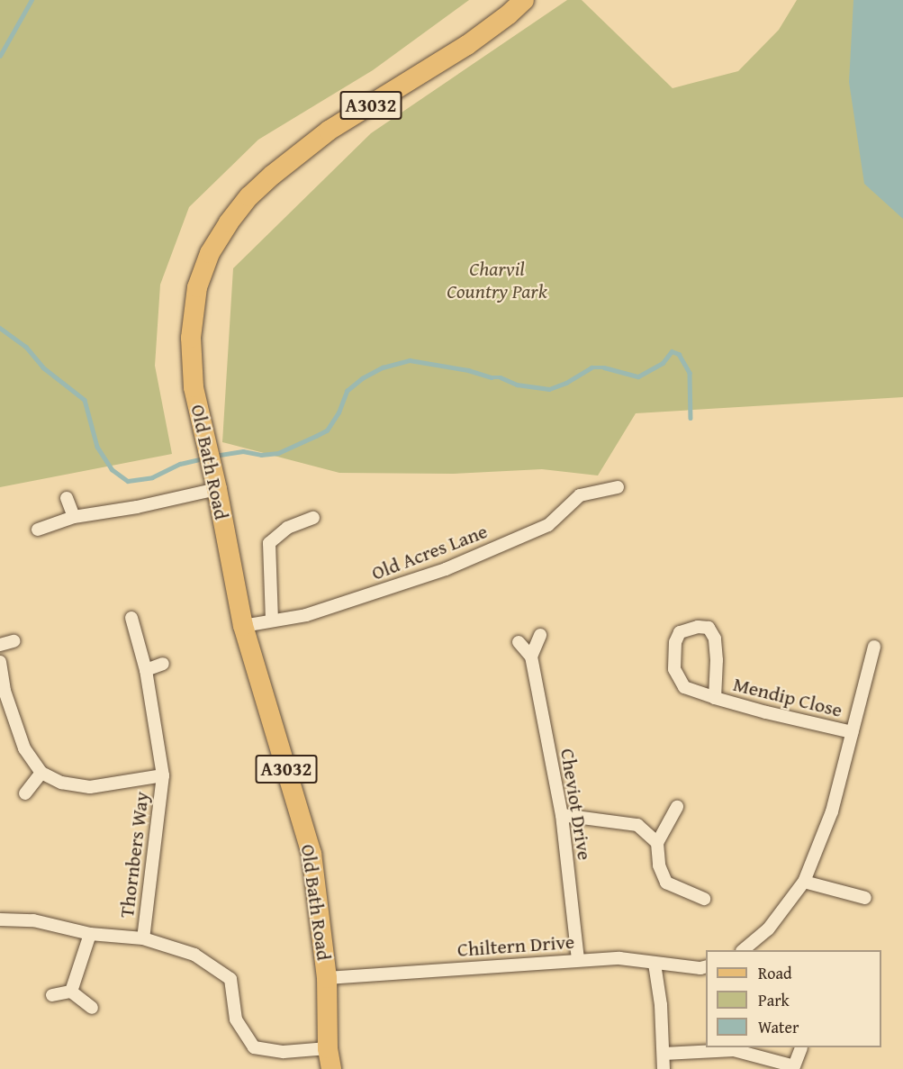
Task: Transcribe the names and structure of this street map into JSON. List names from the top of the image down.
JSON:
{
  "streets": {
    "main road": ["A3032", "Old Bath Road"],
    "street": [
      "Old Acres Lane",
      "Mendip Close",
      "Cheviot Drive",
      "Thornbers Way",
      "Chiltern Drive"
    ]
  },
  "crossings": [
    ["Old Bath Road", "Old Acres Lane"],
    ["Old Bath Road", "Chiltern Drive"],
    ["Cheviot Drive", "Chiltern Drive"]
  ],
  "parks": ["Charvil Country Park"],
  "legend": ["Road", "Park", "Water"]
}
